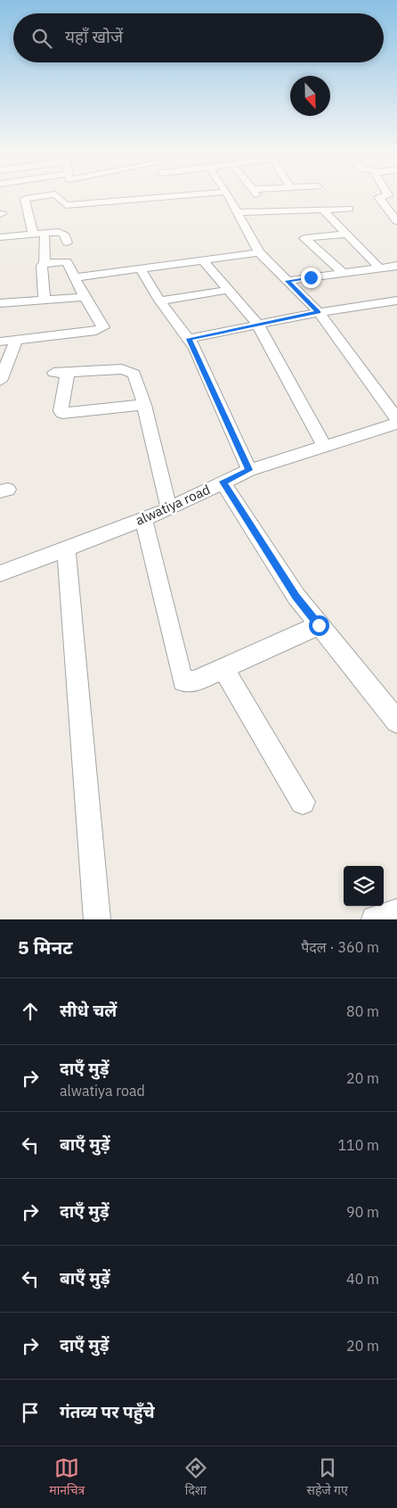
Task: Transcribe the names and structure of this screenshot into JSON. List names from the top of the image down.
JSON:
{
  "streets": {
    "street": ["alwatiya road"]
  },
  "north": "bottom",
  "page": {
    "search": "यहाँ खोजें",
    "heading": ["5 मिनट", "पैदल · 360 m"],
    "list": [
      ["सीधे चलें", "80 m"],
      ["दाएँ मुड़ें", "alwatiya road", "20 m"],
      ["बाएँ मुड़ें", "110 m"],
      ["दाएँ मुड़ें", "90 m"],
      ["बाएँ मुड़ें", "40 m"],
      ["दाएँ मुड़ें", "20 m"],
      "गंतव्य पर पहुँचे"
    ],
    "nav": ["मानचित्र", "दिशा", "सहेजे गए"]
  }
}
